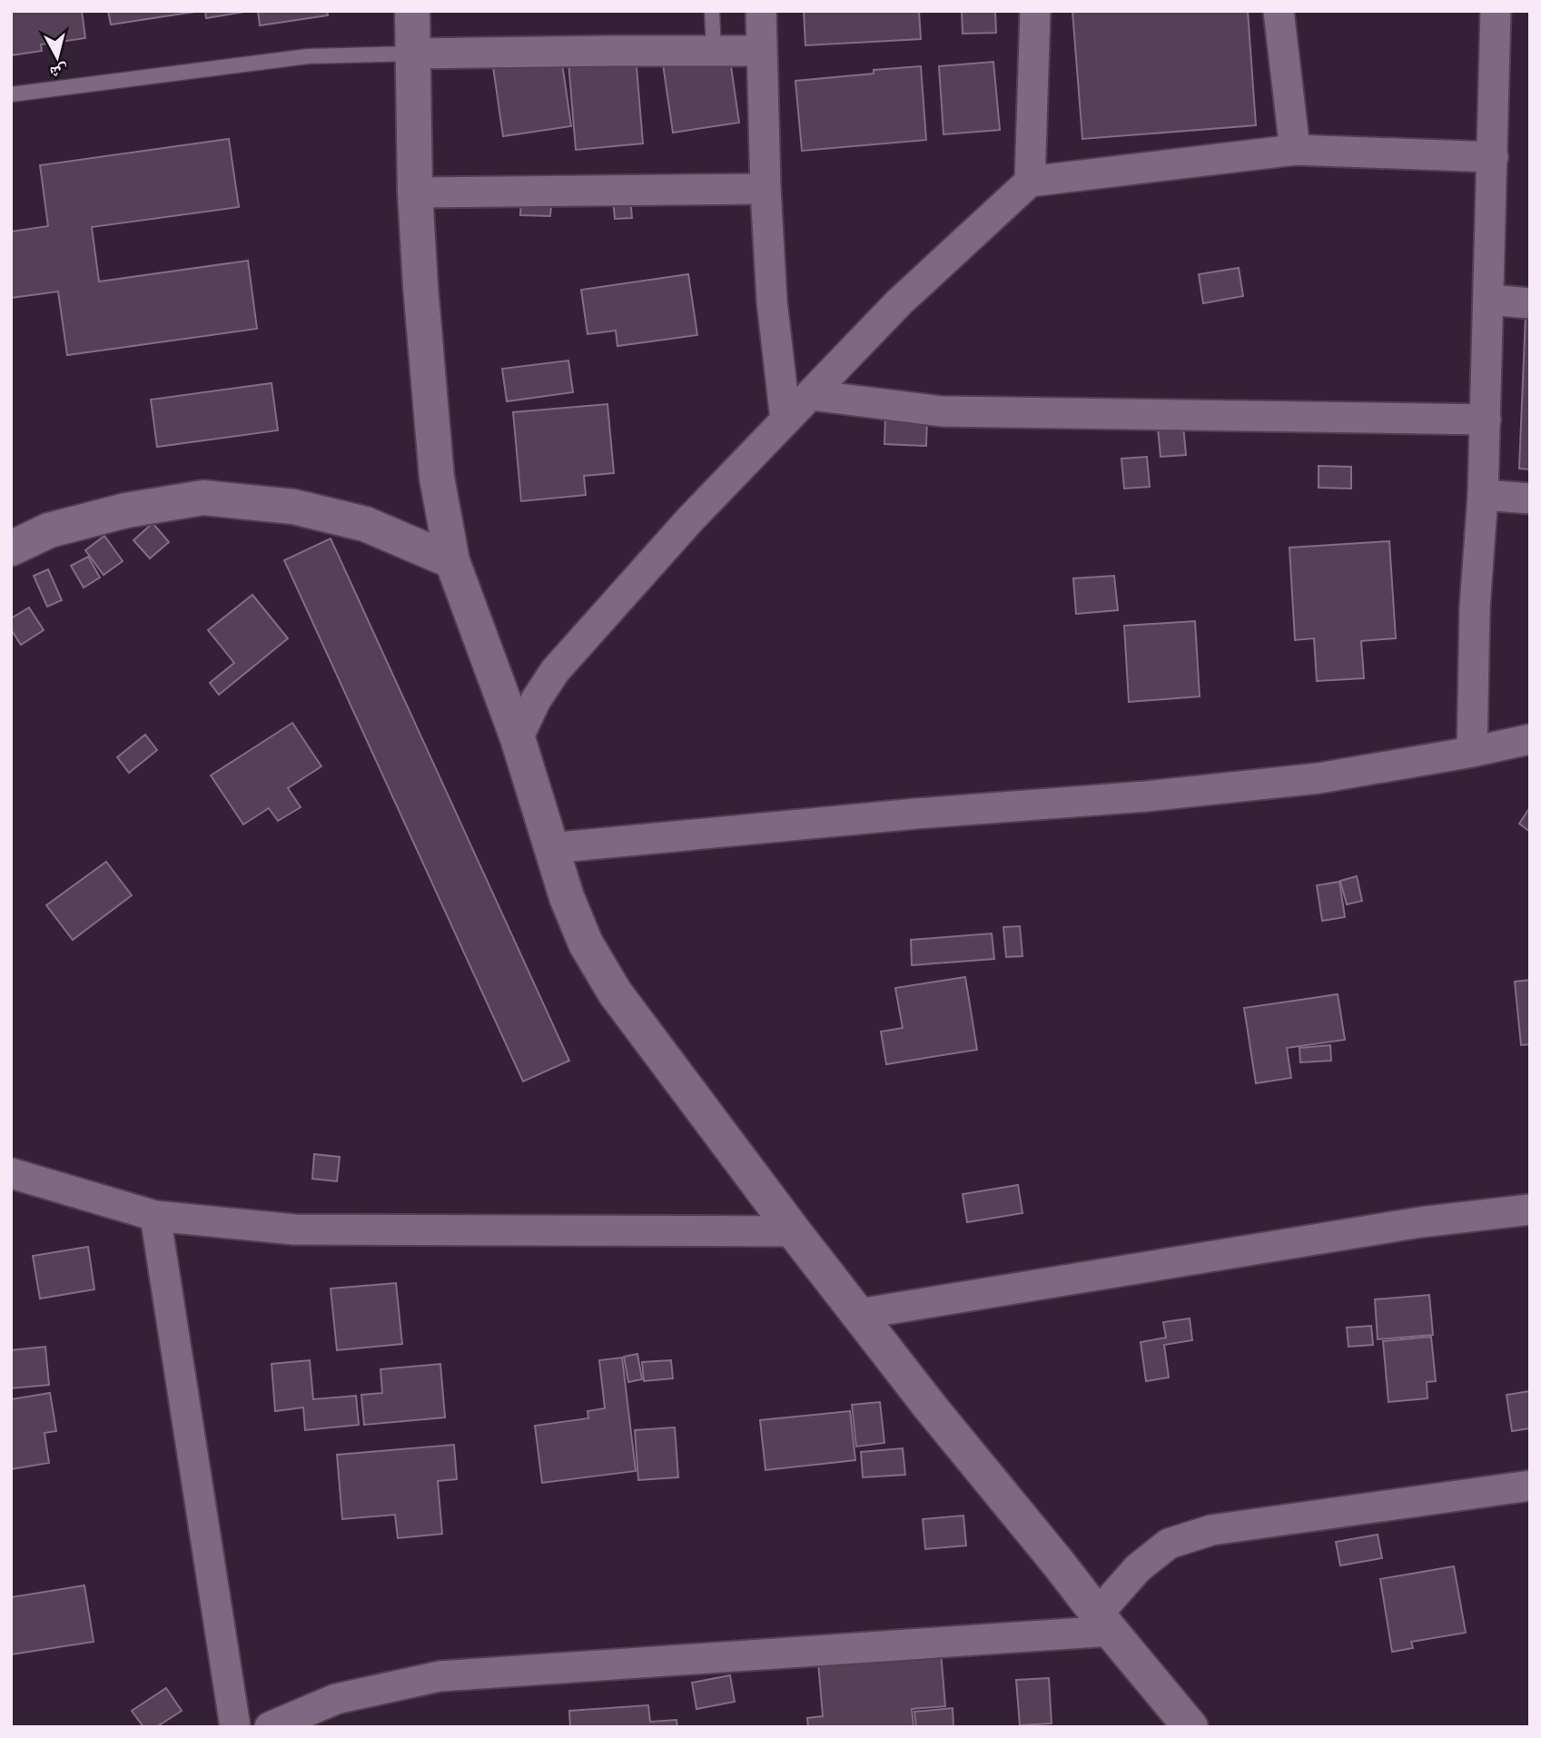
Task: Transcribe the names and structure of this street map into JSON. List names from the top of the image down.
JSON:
{
  "north": "bottom"
}
